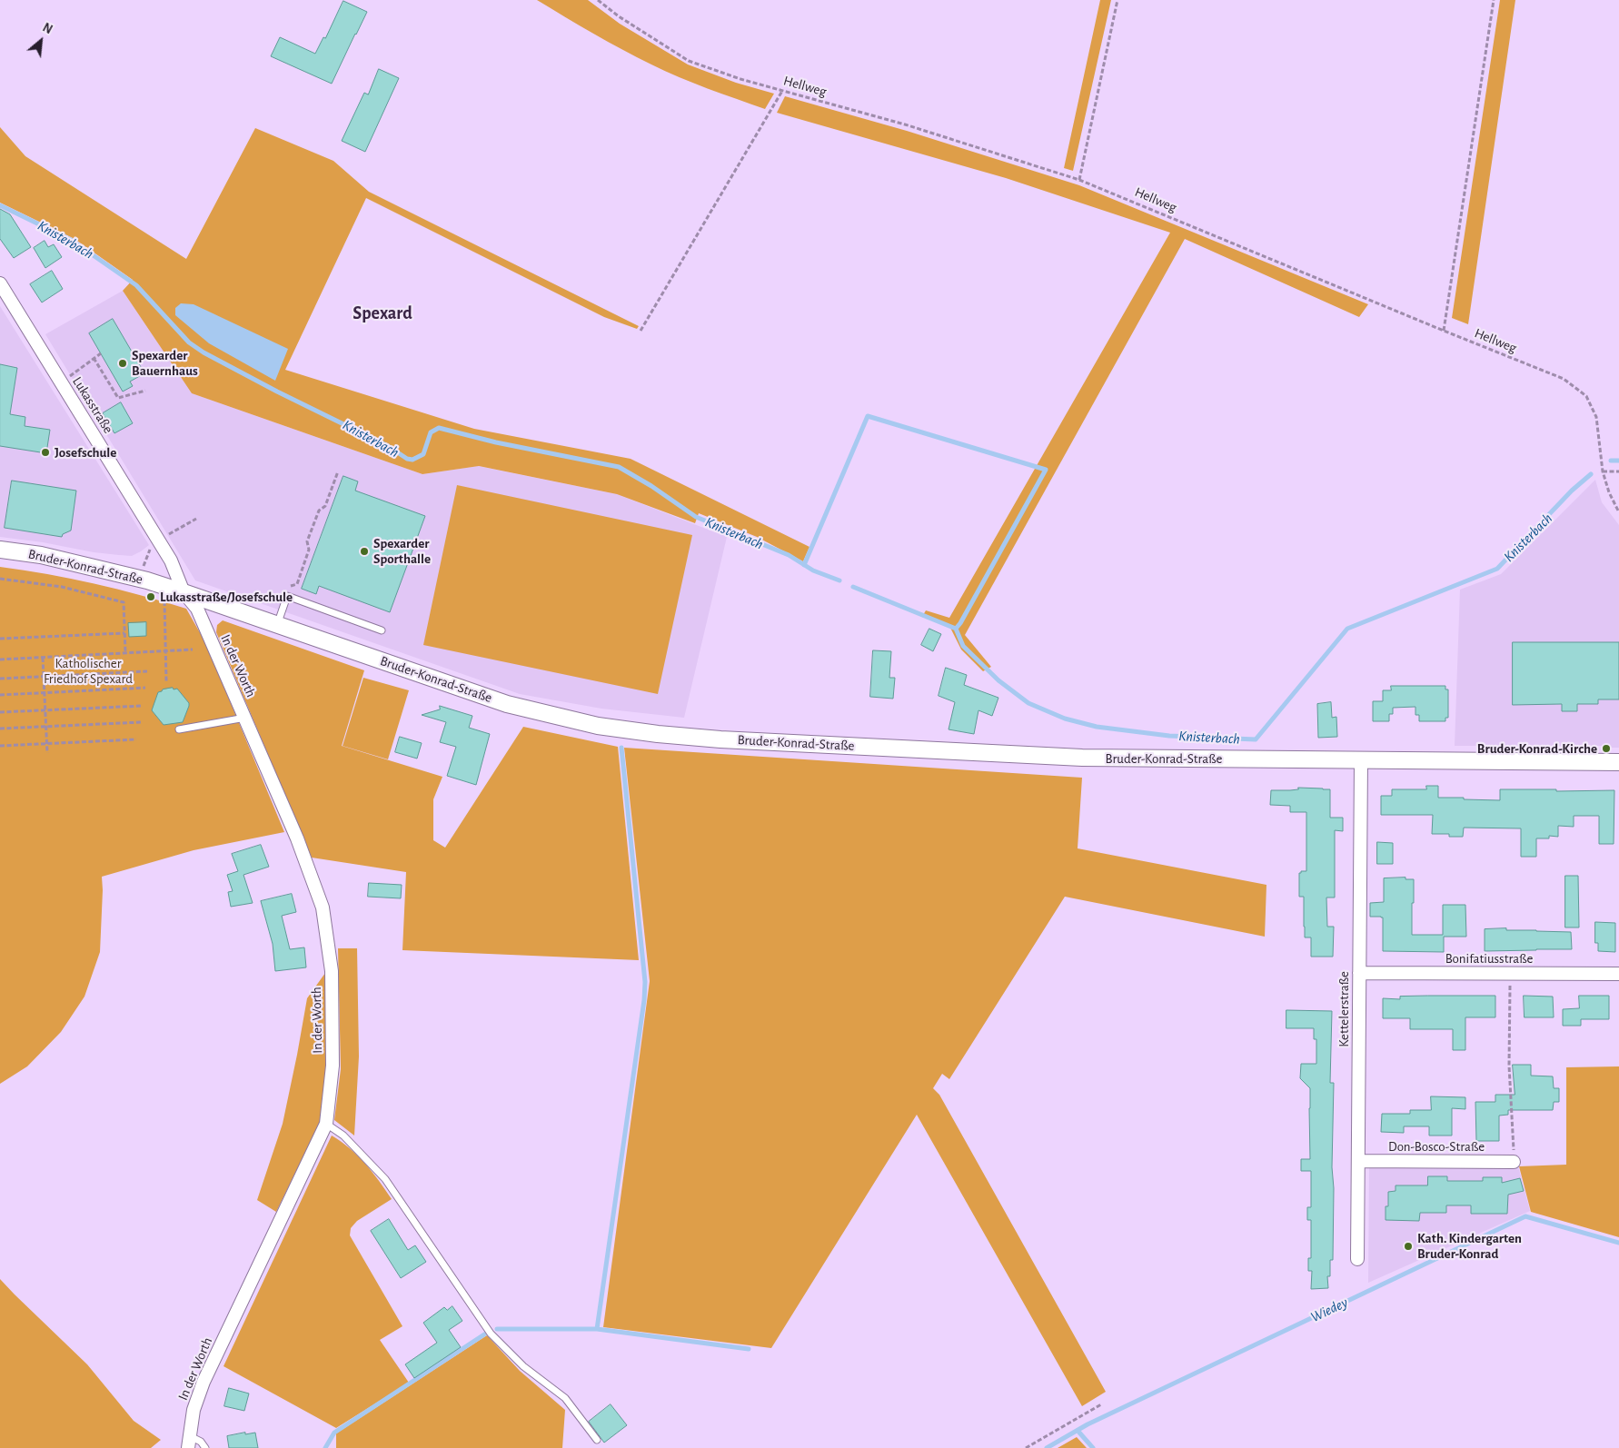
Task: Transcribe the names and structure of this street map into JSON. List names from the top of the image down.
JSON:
{
  "streets": {
    "street": [
      "Lukasstraße",
      "Bruder-Konrad-Straße",
      "In der Worth",
      "Bonifatiusstraße",
      "Kettelerstraße",
      "Don-Bosco-Straße"
    ],
    "path": ["Hellweg"]
  },
  "crossings": [
    ["Lukasstraße", "Bruder-Konrad-Straße"],
    ["Lukasstraße", "In der Worth"],
    ["Bruder-Konrad-Straße", "In der Worth"],
    ["Bruder-Konrad-Straße", "Kettelerstraße"],
    ["Bonifatiusstraße", "Kettelerstraße"],
    ["Kettelerstraße", "Don-Bosco-Straße"]
  ],
  "districts": ["Spexard"],
  "water": ["Knisterbach", "Wiedey"],
  "parks": ["Katholischer Friedhof Spexard"],
  "places": [
    "Spexarder Bauernhaus",
    "Josefschule",
    "Spexarder Sporthalle",
    "Lukasstraße/Josefschule",
    "Bruder-Konrad-Kirche",
    "Kath. Kindergarten Bruder-Konrad"
  ],
  "north": "top right"
}
